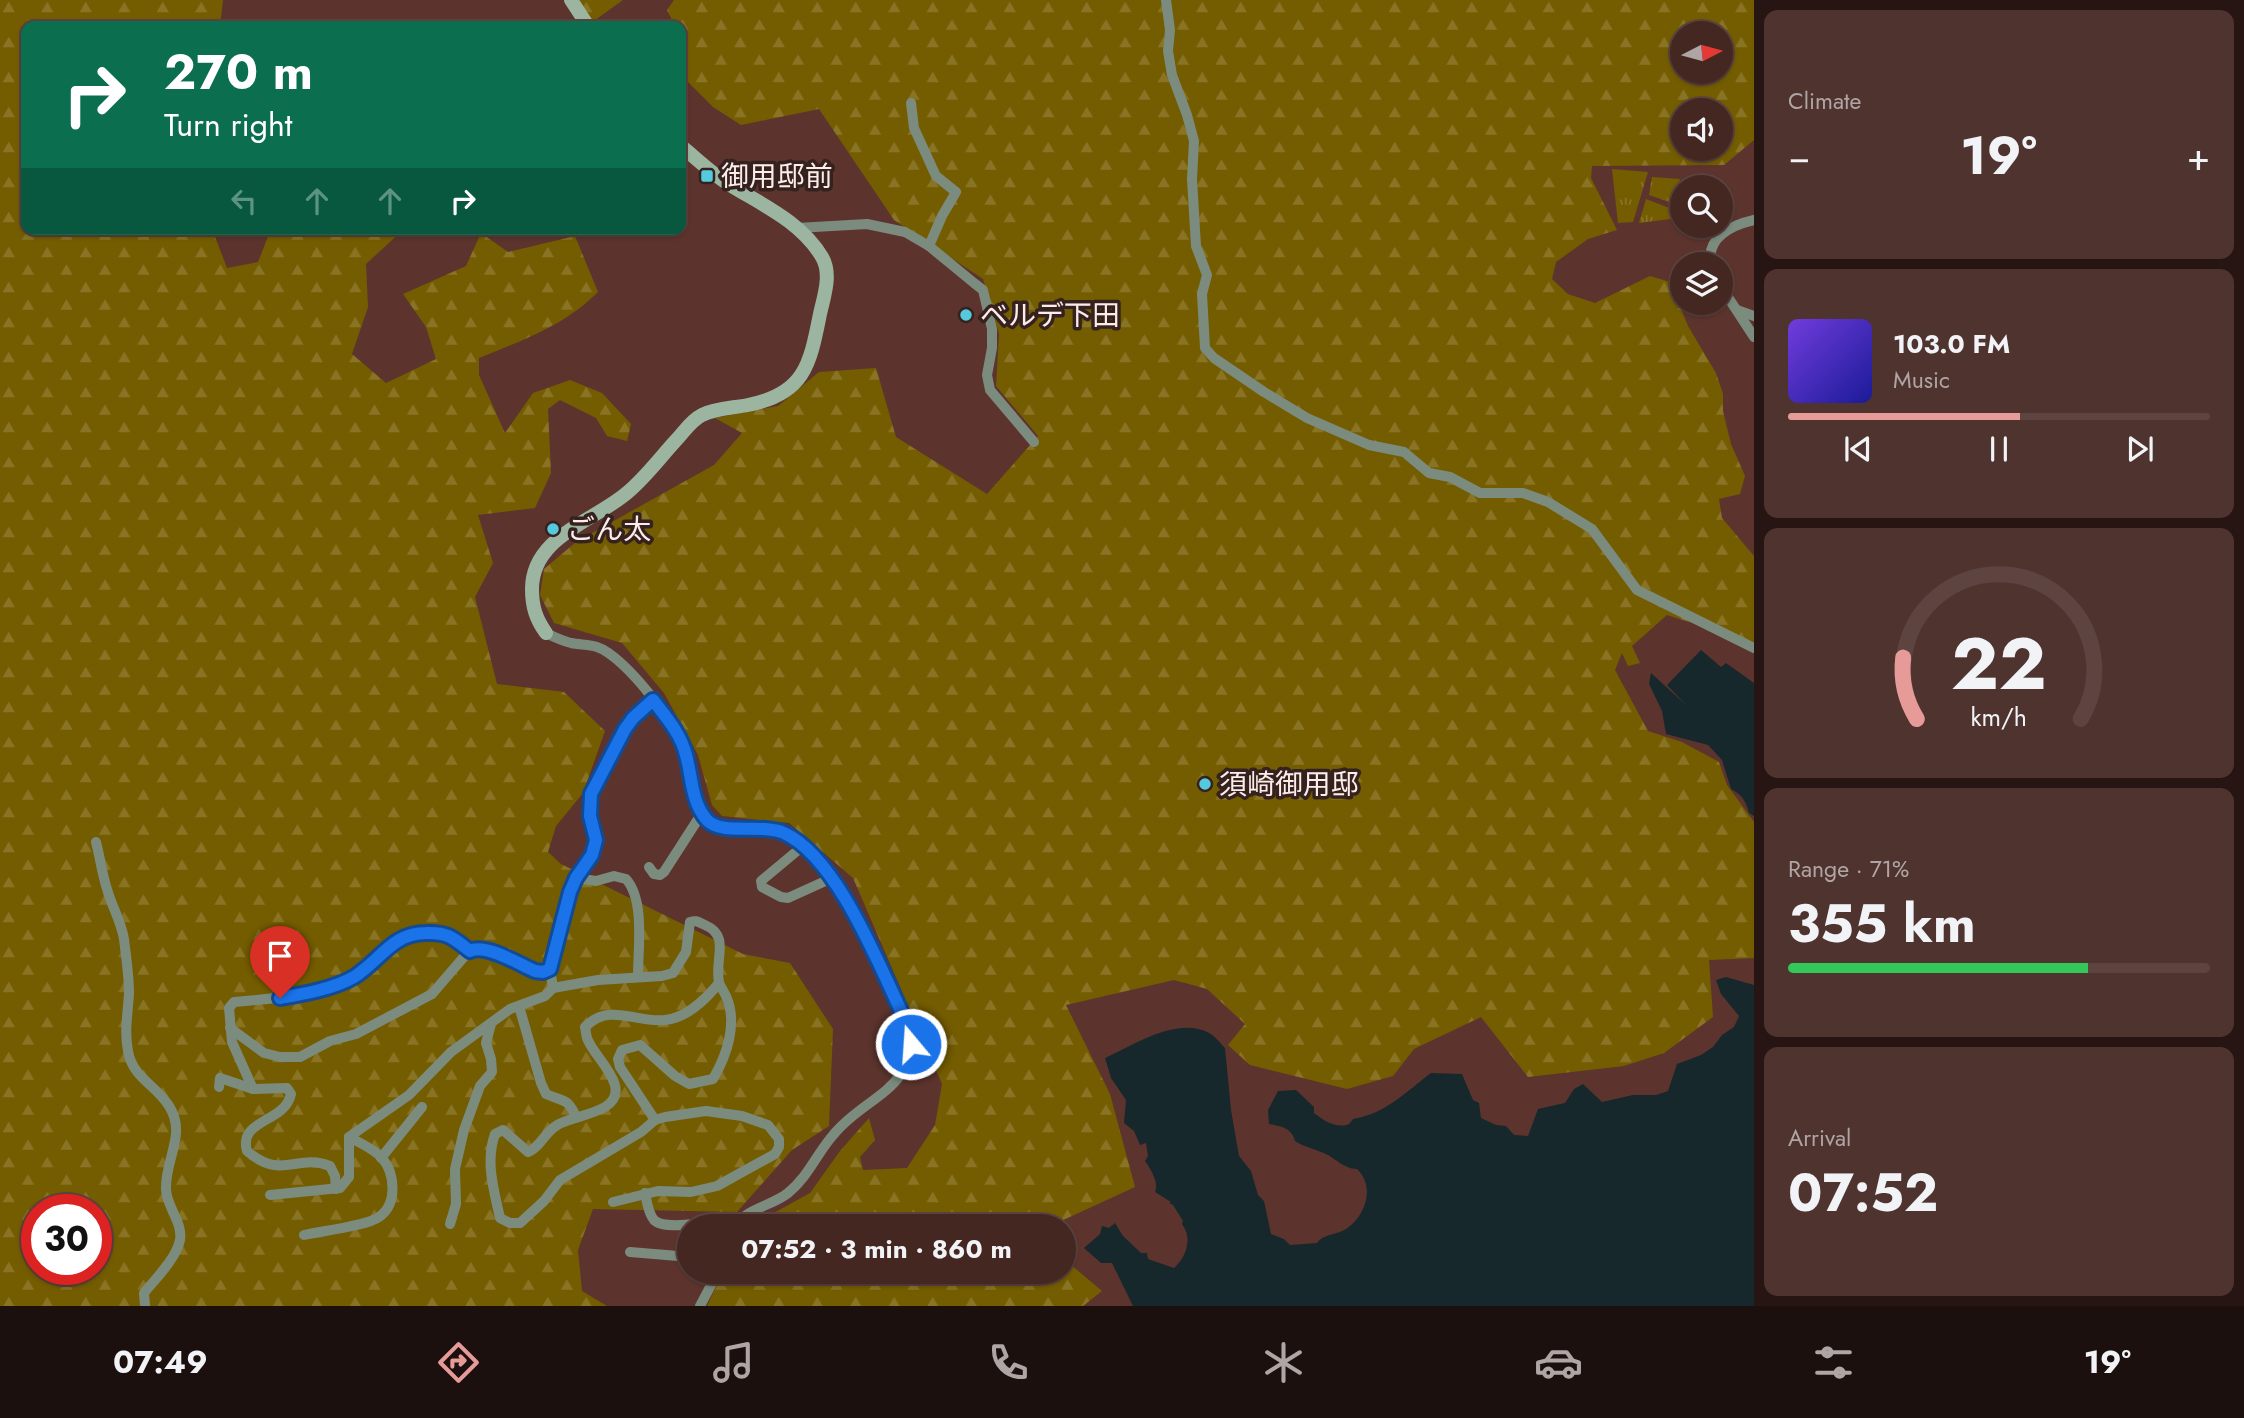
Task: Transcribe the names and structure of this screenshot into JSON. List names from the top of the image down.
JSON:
{
  "places": {
    "transit": ["御用邸前"],
    "other": ["ベルデ下田", "ごん太", "須崎御用邸"]
  },
  "north": "right",
  "page": {
    "tile": [
      "Climate",
      ["Range · 71%", "355 km"],
      ["Arrival", "07:52"]
    ],
    "turn": ["270 m", "Turn right"],
    "heat": ["−", "19°", "+"],
    "song": ["103.0 FM", "Music"],
    "limit": "30",
    "trip": "07:52 · 3 min · 860 m",
    "tabs": ["07:49", "19°"],
    "gauge": ["22", "km/h"]
  }
}
